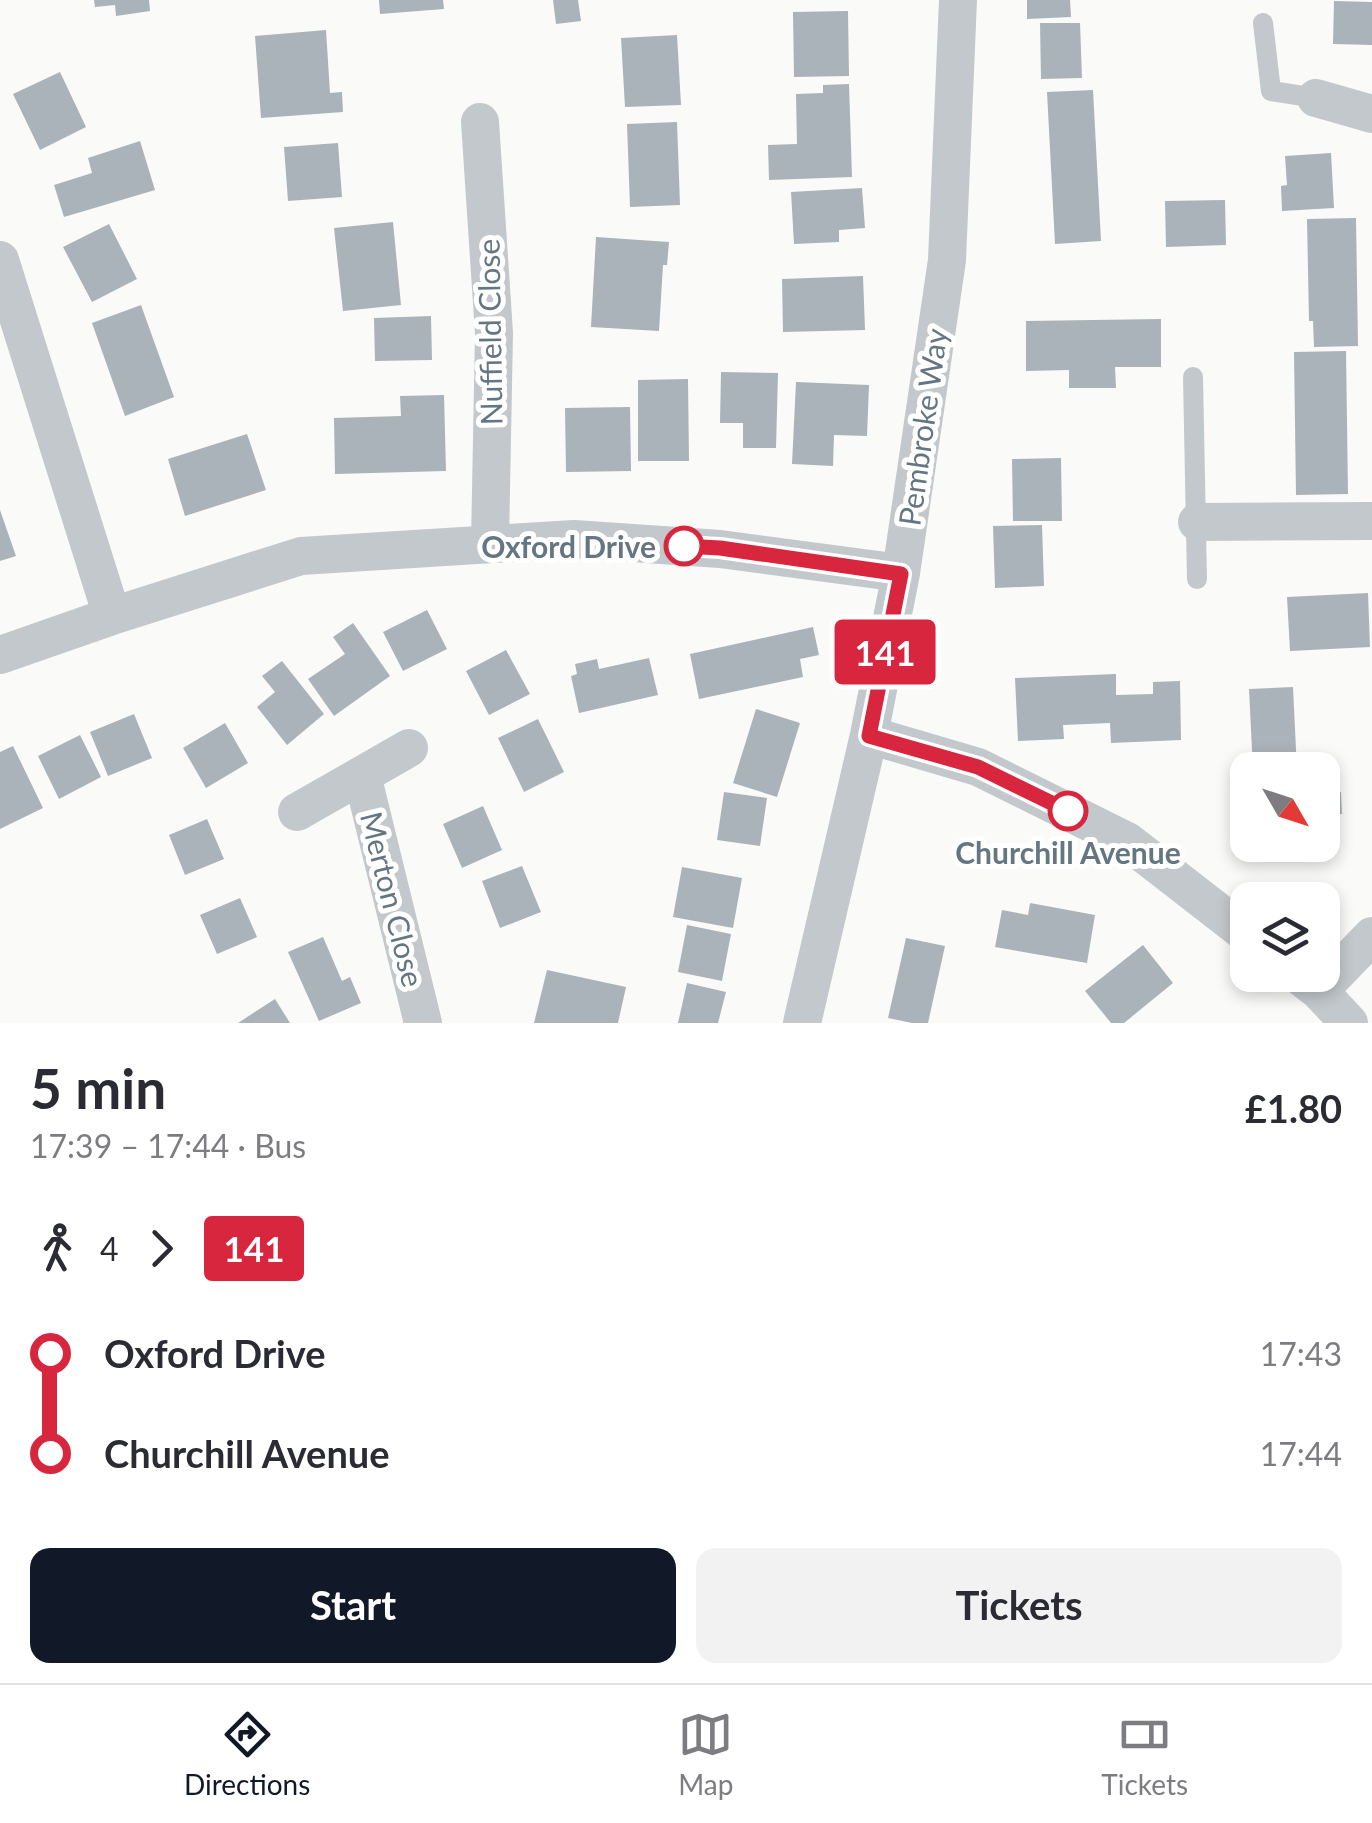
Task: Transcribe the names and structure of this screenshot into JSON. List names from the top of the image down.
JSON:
{
  "streets": {
    "street": ["Nuffield Close", "Pembroke Way", "Merton Close"]
  },
  "places": ["Oxford Drive", "Churchill Avenue"],
  "lines": ["bus line 141"],
  "north": "bottom right",
  "page": {
    "on_map": "141",
    "heading": ["5 min", "17:39 – 17:44 · Bus", "£1.80"],
    "legs": ["4", "141"],
    "list": [
      {
        "name": "Oxford Drive",
        "value": "17:43"
      },
      {
        "name": "Churchill Avenue",
        "value": "17:44"
      }
    ],
    "buttons": ["Start", "Tickets"],
    "tabs": ["Directions", "Map", "Tickets"]
  }
}
